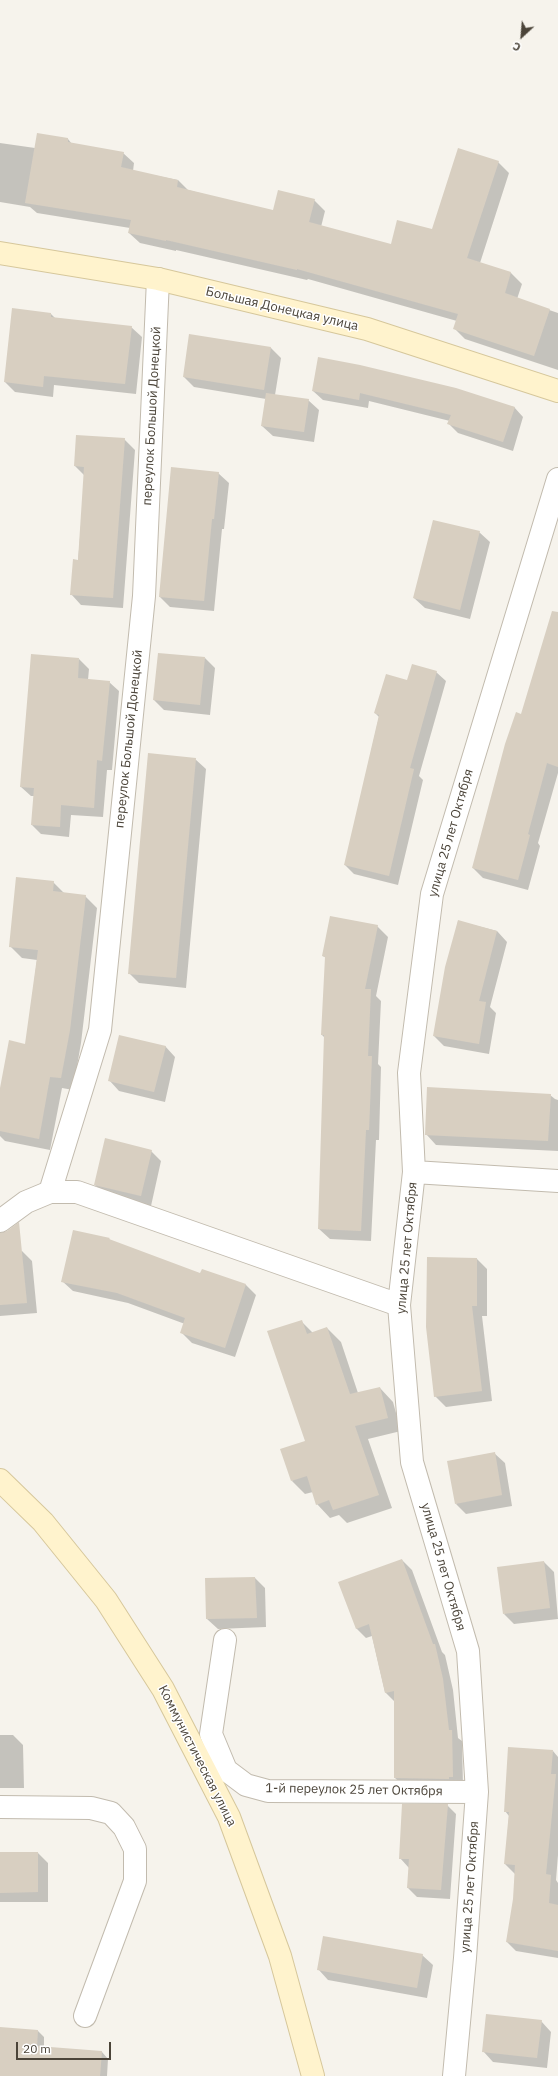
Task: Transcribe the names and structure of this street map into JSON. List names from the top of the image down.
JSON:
{
  "streets": {
    "main road": ["Большая Донецкая улица", "Коммунистическая улица"],
    "street": ["переулок Большой Донецкой", "улица 25 лет Октября", "1-й переулок 25 лет Октября"]
  },
  "crossings": [
    ["Большая Донецкая улица", "переулок Большой Донецкой"],
    ["улица 25 лет Октября", "1-й переулок 25 лет Октября"]
  ],
  "scale_bar": "20 m",
  "north": "bottom left"
}
